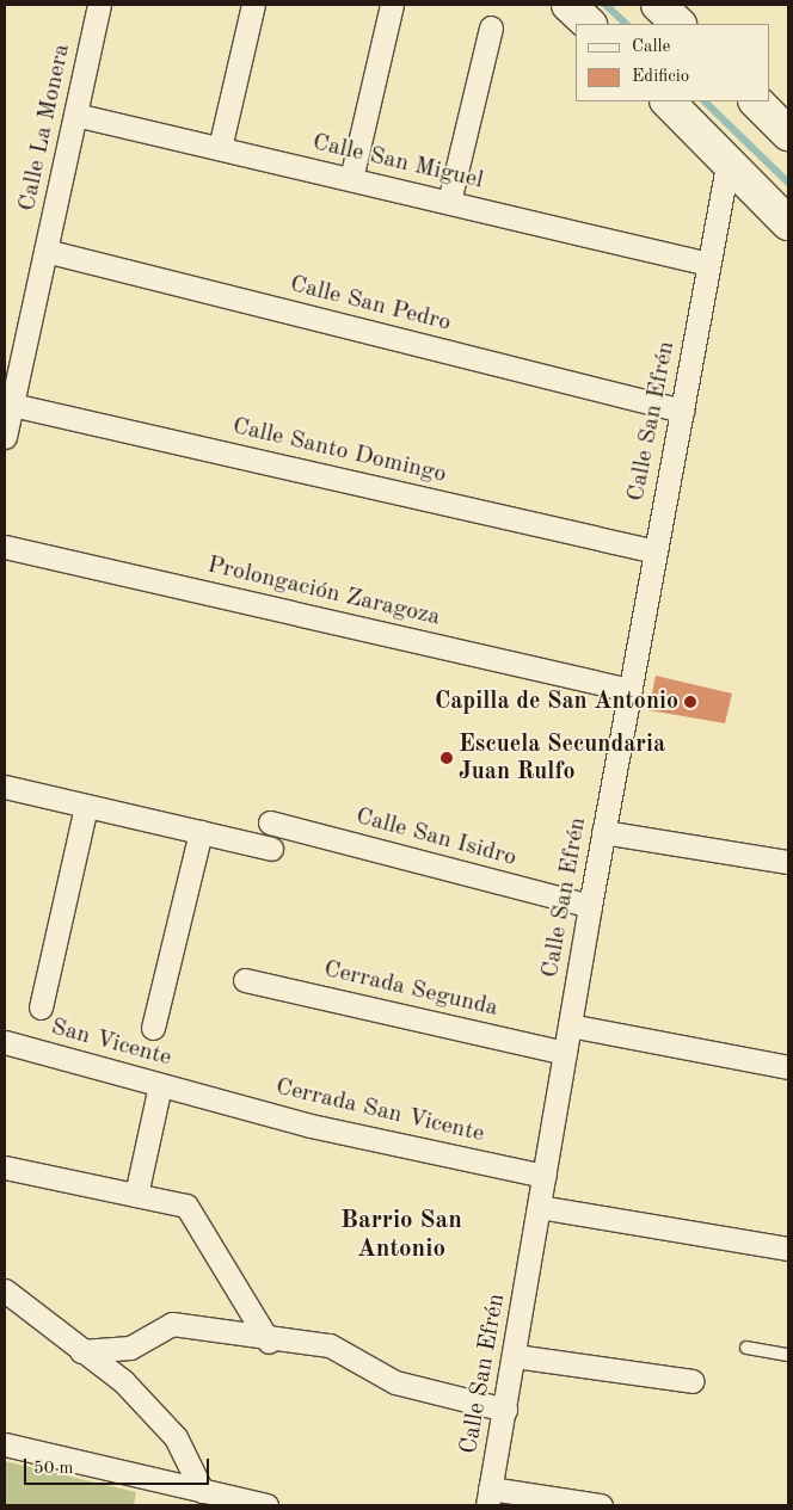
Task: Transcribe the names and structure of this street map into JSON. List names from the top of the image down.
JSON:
{
  "streets": {
    "street": [
      "Calle La Monera",
      "Calle San Miguel",
      "Calle San Pedro",
      "Calle San Efrén",
      "Calle Santo Domingo",
      "Prolongación Zaragoza",
      "Calle San Isidro",
      "Cerrada Segunda",
      "San Vicente",
      "Cerrada San Vicente"
    ]
  },
  "crossings": [
    ["Calle La Monera", "Calle San Miguel"],
    ["Calle La Monera", "Calle San Pedro"],
    ["Calle La Monera", "Calle Santo Domingo"],
    ["Calle San Miguel", "Calle San Efrén"],
    ["Calle San Pedro", "Calle San Efrén"],
    ["Calle San Efrén", "Calle Santo Domingo"],
    ["Calle San Efrén", "Prolongación Zaragoza"],
    ["Calle San Efrén", "Calle San Isidro"],
    ["Calle San Efrén", "Cerrada Segunda"],
    ["Calle San Efrén", "Cerrada San Vicente"],
    ["San Vicente", "Cerrada San Vicente"]
  ],
  "districts": ["Barrio San Antonio"],
  "places": ["Capilla de San Antonio", "Escuela Secundaria Juan Rulfo"],
  "legend": ["Calle", "Edificio"],
  "scale_bar": "50 m"
}
